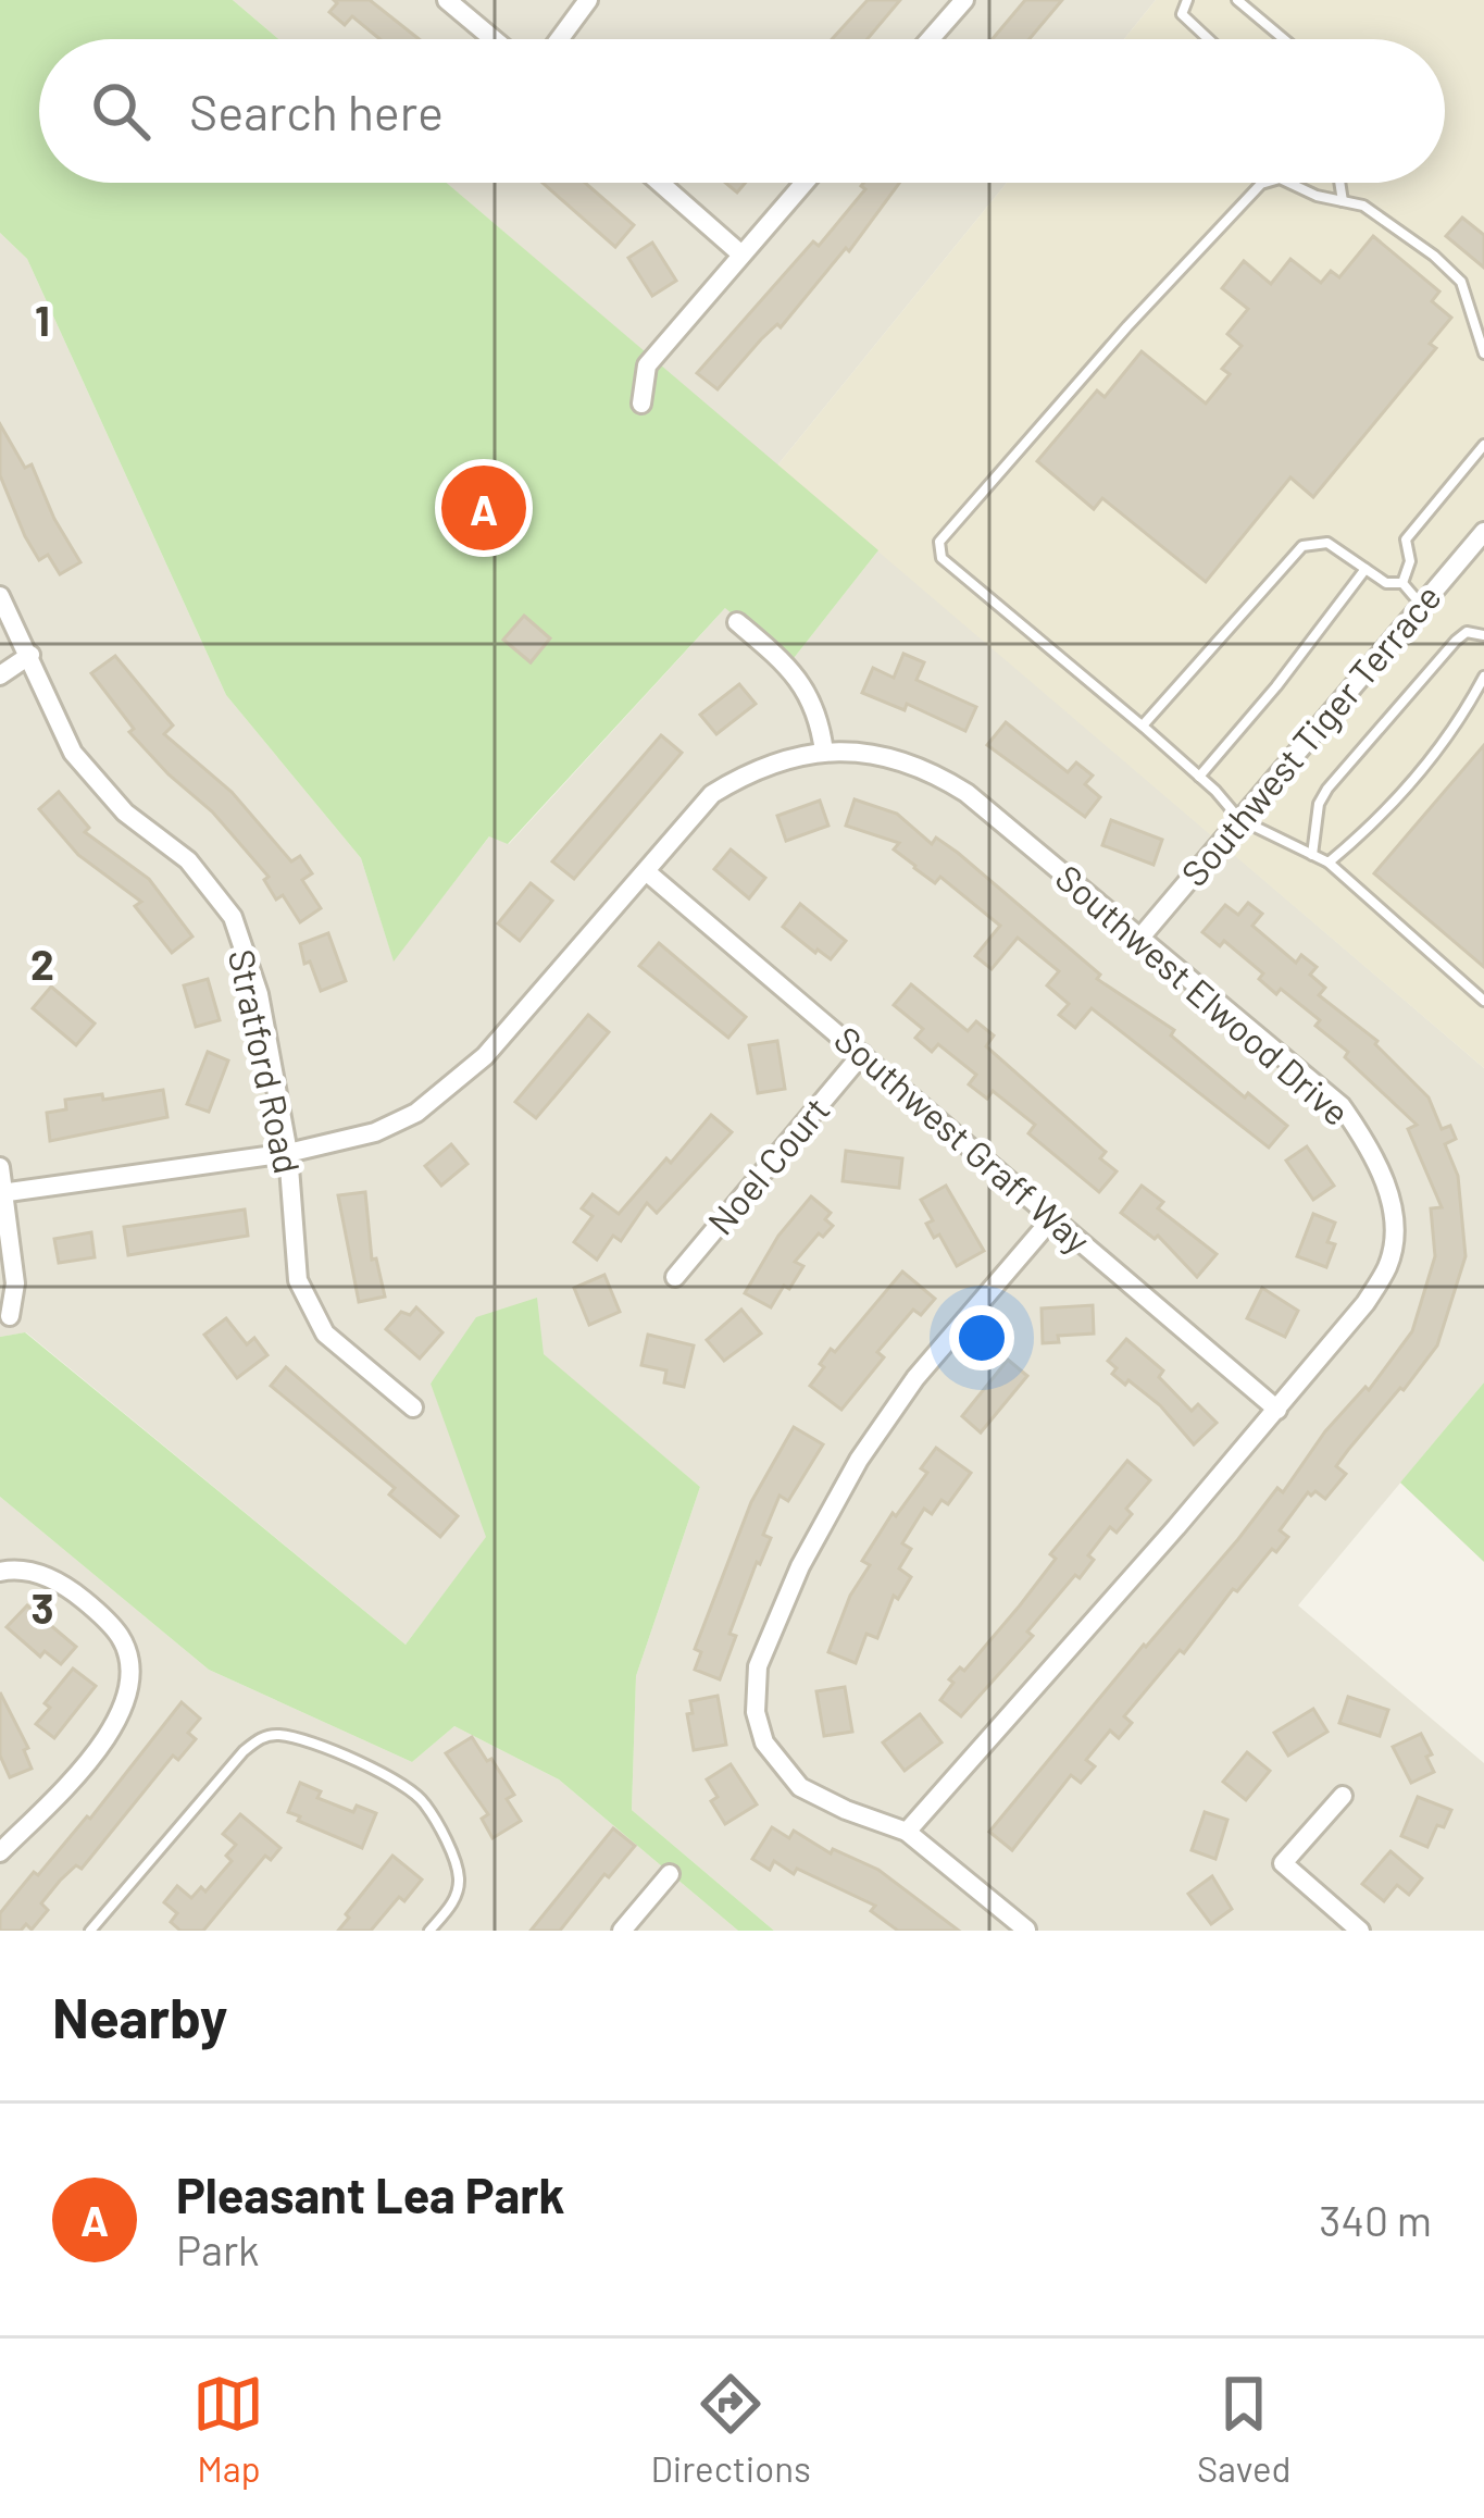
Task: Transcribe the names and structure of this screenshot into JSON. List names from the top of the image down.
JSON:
{
  "streets": {
    "street": [
      "Southwest Tiger Terrace",
      "Southwest Elwood Drive",
      "Stratford Road",
      "Southwest Graff Way",
      "Noel Court"
    ]
  },
  "crossings": [
    ["Southwest Tiger Terrace", "Southwest Elwood Drive"],
    ["Southwest Elwood Drive", "Stratford Road"],
    ["Southwest Elwood Drive", "Southwest Graff Way"],
    ["Southwest Graff Way", "Noel Court"]
  ],
  "page": {
    "search": "Search here",
    "pins": "A",
    "heading": "Nearby",
    "list": [
      {
        "mark": "A",
        "name": "Pleasant Lea Park",
        "note": "Park",
        "value": "340 m"
      }
    ],
    "nav": ["Map", "Directions", "Saved"]
  },
  "grid": {
    "rows": ["1", "2", "3"]
  }
}
